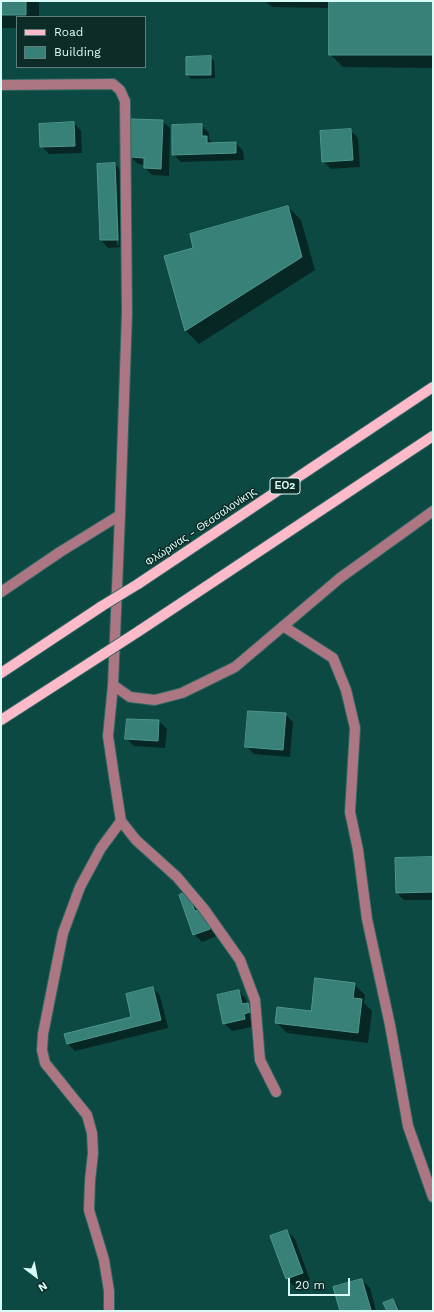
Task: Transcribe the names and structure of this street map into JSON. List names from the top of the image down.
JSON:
{
  "streets": {
    "main road": ["ΕΟ2", "Φλώρινας - Θεσσαλονίκης"]
  },
  "legend": ["Road", "Building"],
  "scale_bar": "20 m",
  "north": "bottom right"
}
